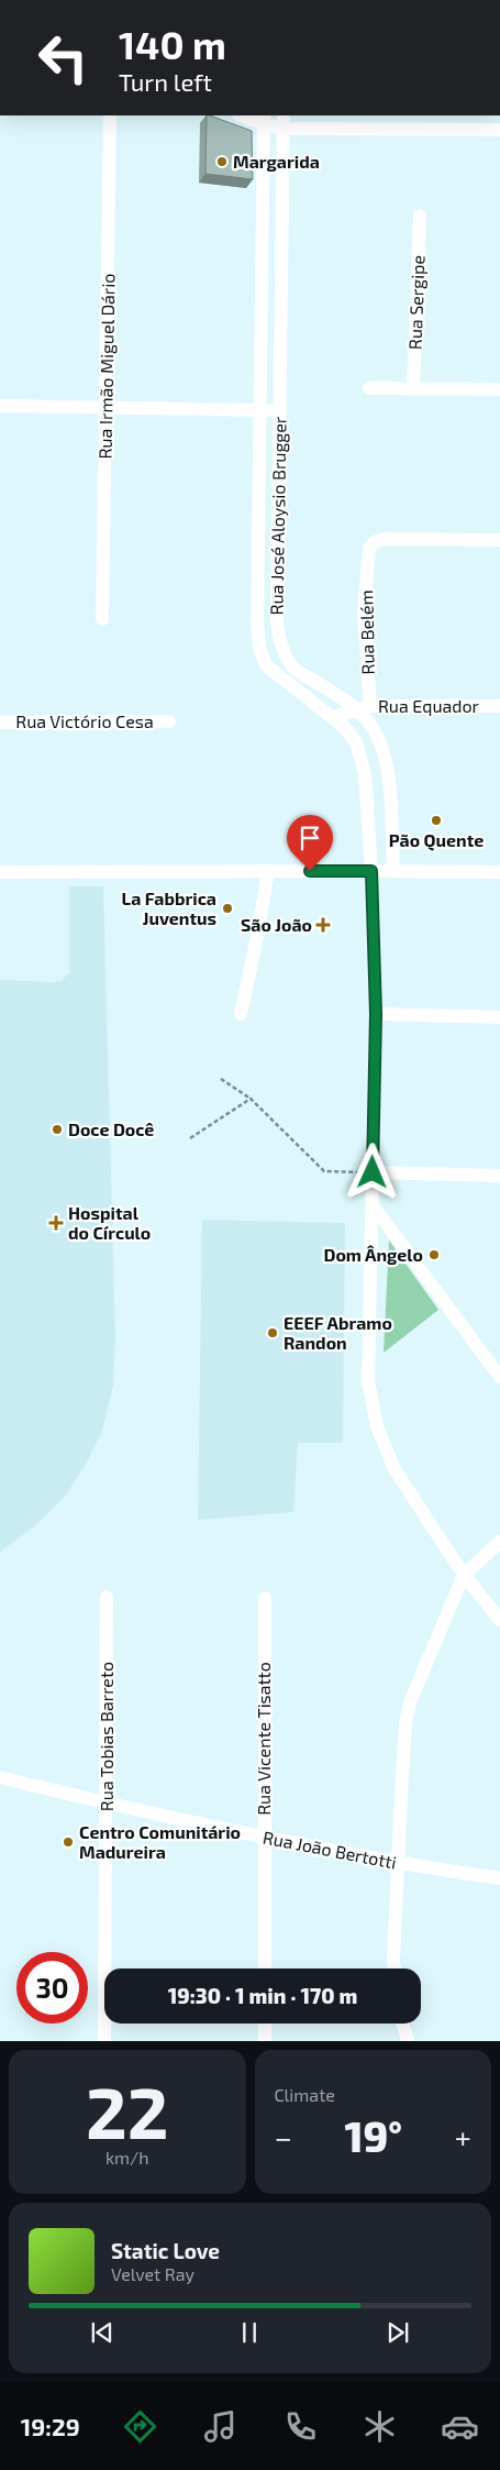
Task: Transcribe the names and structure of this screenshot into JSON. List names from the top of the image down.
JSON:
{
  "streets": {
    "street": [
      "Rua Sergipe",
      "Rua Irmão Miguel Dário",
      "Rua José Aloysio Brugger",
      "Rua Belém",
      "Rua Equador",
      "Rua Victório Cesa",
      "Rua Tobias Barreto",
      "Rua Vicente Tisatto",
      "Rua João Bertotti"
    ]
  },
  "crossings": [
    ["Rua Belém", "Rua Equador"],
    ["Rua Tobias Barreto", "Rua João Bertotti"],
    ["Rua Vicente Tisatto", "Rua João Bertotti"]
  ],
  "places": {
    "other": [
      "Margarida",
      "Pão Quente",
      "La Fabbrica Juventus",
      "Doce Docê",
      "Dom Ângelo",
      "EEEF Abramo Randon",
      "Centro Comunitário Madureira"
    ],
    "health": ["São João", "Hospital do Círculo"]
  },
  "page": {
    "turn": ["140 m", "Turn left"],
    "limit": "30",
    "trip": "19:30 · 1 min · 170 m",
    "tile": [
      ["22", "km/h"],
      "Climate"
    ],
    "heat": ["−", "19°", "+"],
    "song": ["Static Love", "Velvet Ray"],
    "tabs": "19:29"
  }
}
